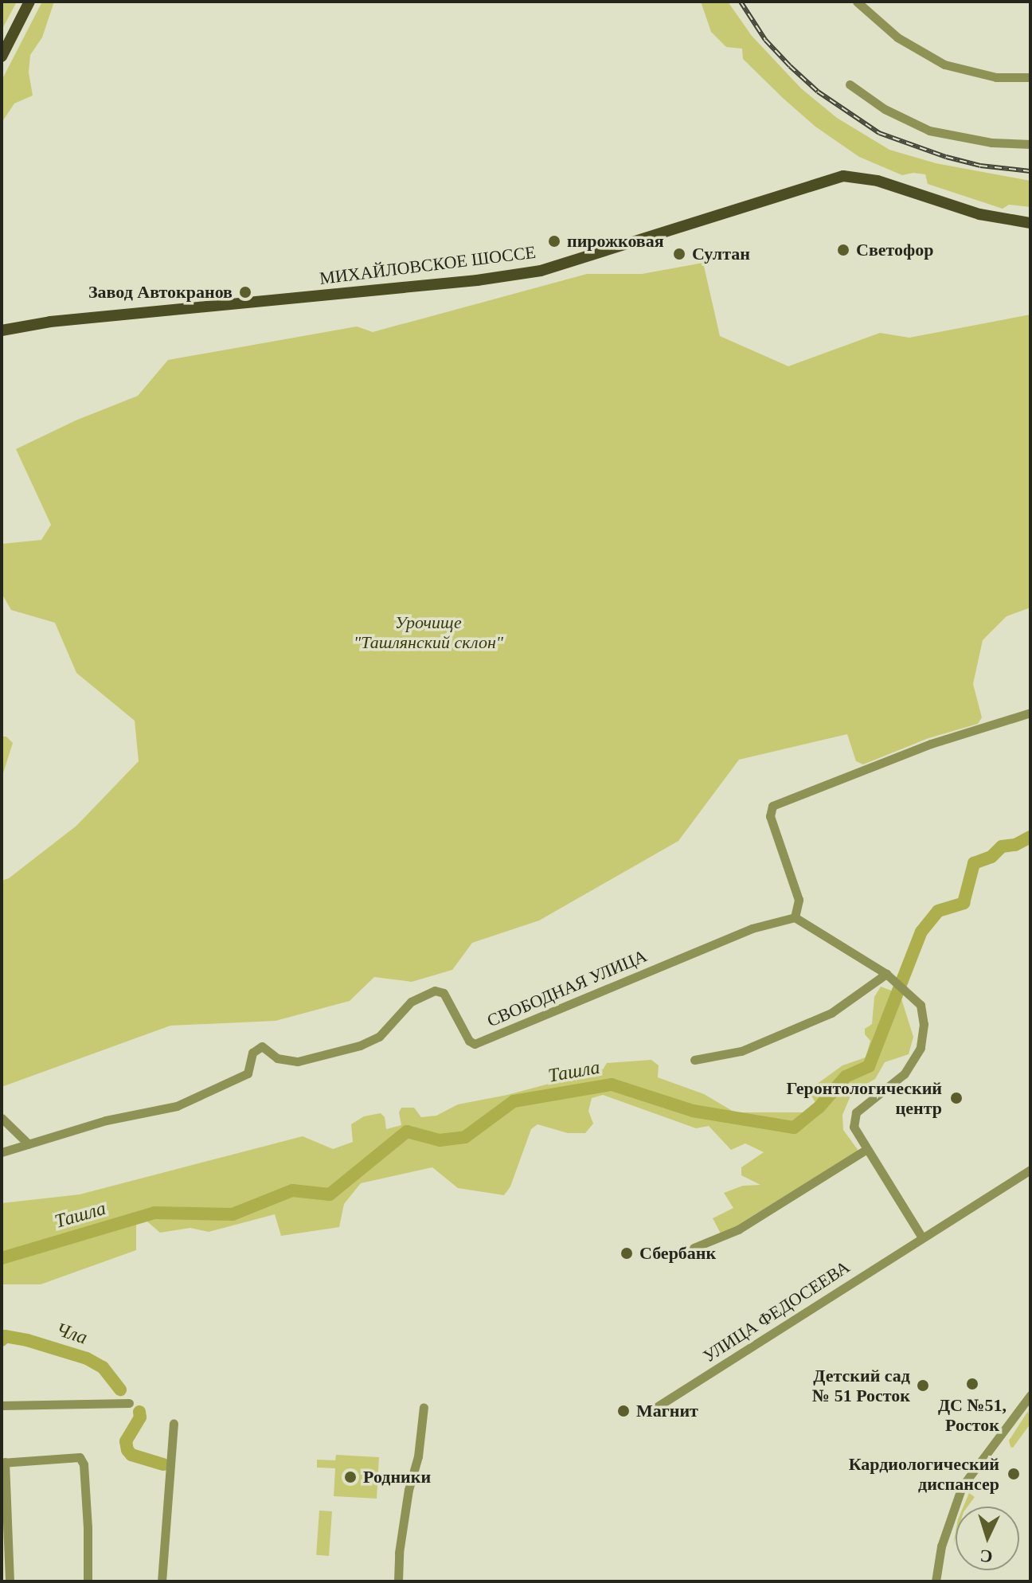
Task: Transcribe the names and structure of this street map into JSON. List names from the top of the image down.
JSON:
{
  "streets": {
    "main road": ["МИХАЙЛОВСКОЕ ШОССЕ"],
    "street": ["СВОБОДНАЯ УЛИЦА", "УЛИЦА ФЕДОСЕЕВА"]
  },
  "water": ["Ташла", "Чла"],
  "parks": ["Урочище \"Ташлянский склон\""],
  "places": [
    "пирожковая",
    "Светофор",
    "Султан",
    "Завод Автокранов",
    "Геронтологический центр",
    "Сбербанк",
    "ДС №51, Росток",
    "Детский сад № 51 Росток",
    "Магнит",
    "Кардиологический диспансер",
    "Родники"
  ],
  "north": "bottom"
}
